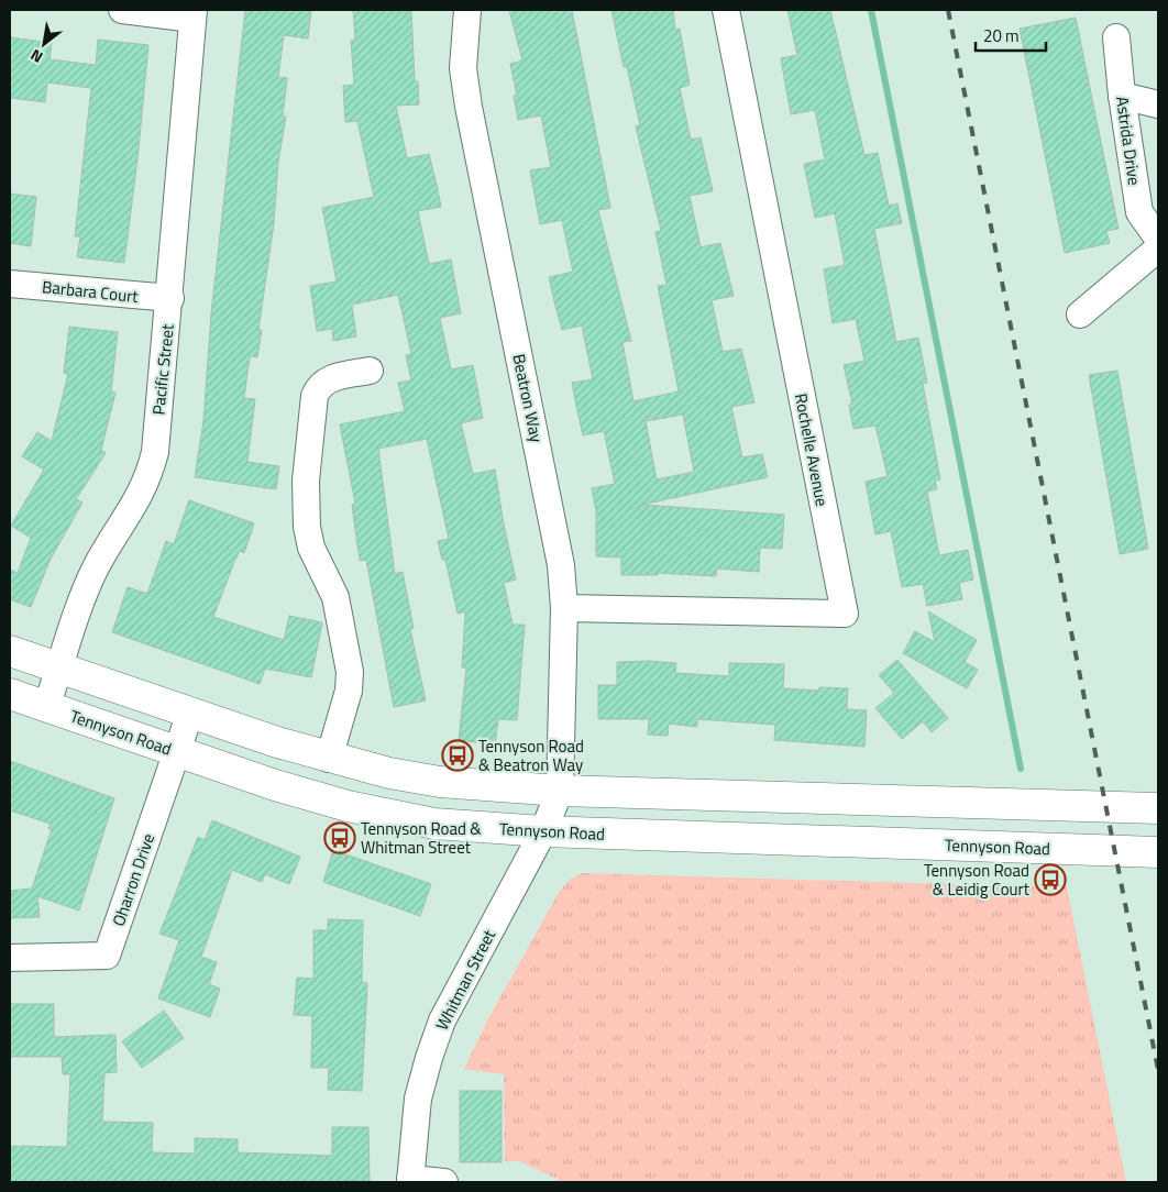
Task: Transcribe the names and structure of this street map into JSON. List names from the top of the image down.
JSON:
{
  "streets": {
    "main road": ["Tennyson Road"],
    "street": [
      "Astrida Drive",
      "Barbara Court",
      "Pacific Street",
      "Beatron Way",
      "Rochelle Avenue",
      "Oharron Drive",
      "Whitman Street"
    ]
  },
  "crossings": [
    ["Barbara Court", "Pacific Street"],
    ["Pacific Street", "Tennyson Road"],
    ["Beatron Way", "Rochelle Avenue"],
    ["Beatron Way", "Whitman Street"],
    ["Tennyson Road", "Oharron Drive"],
    ["Tennyson Road", "Whitman Street"]
  ],
  "places": {
    "bus stop": ["Tennyson Road & Beatron Way", "Tennyson Road & Whitman Street", "Tennyson Road & Leidig Court"]
  },
  "scale_bar": "20 m",
  "north": "bottom left"
}
